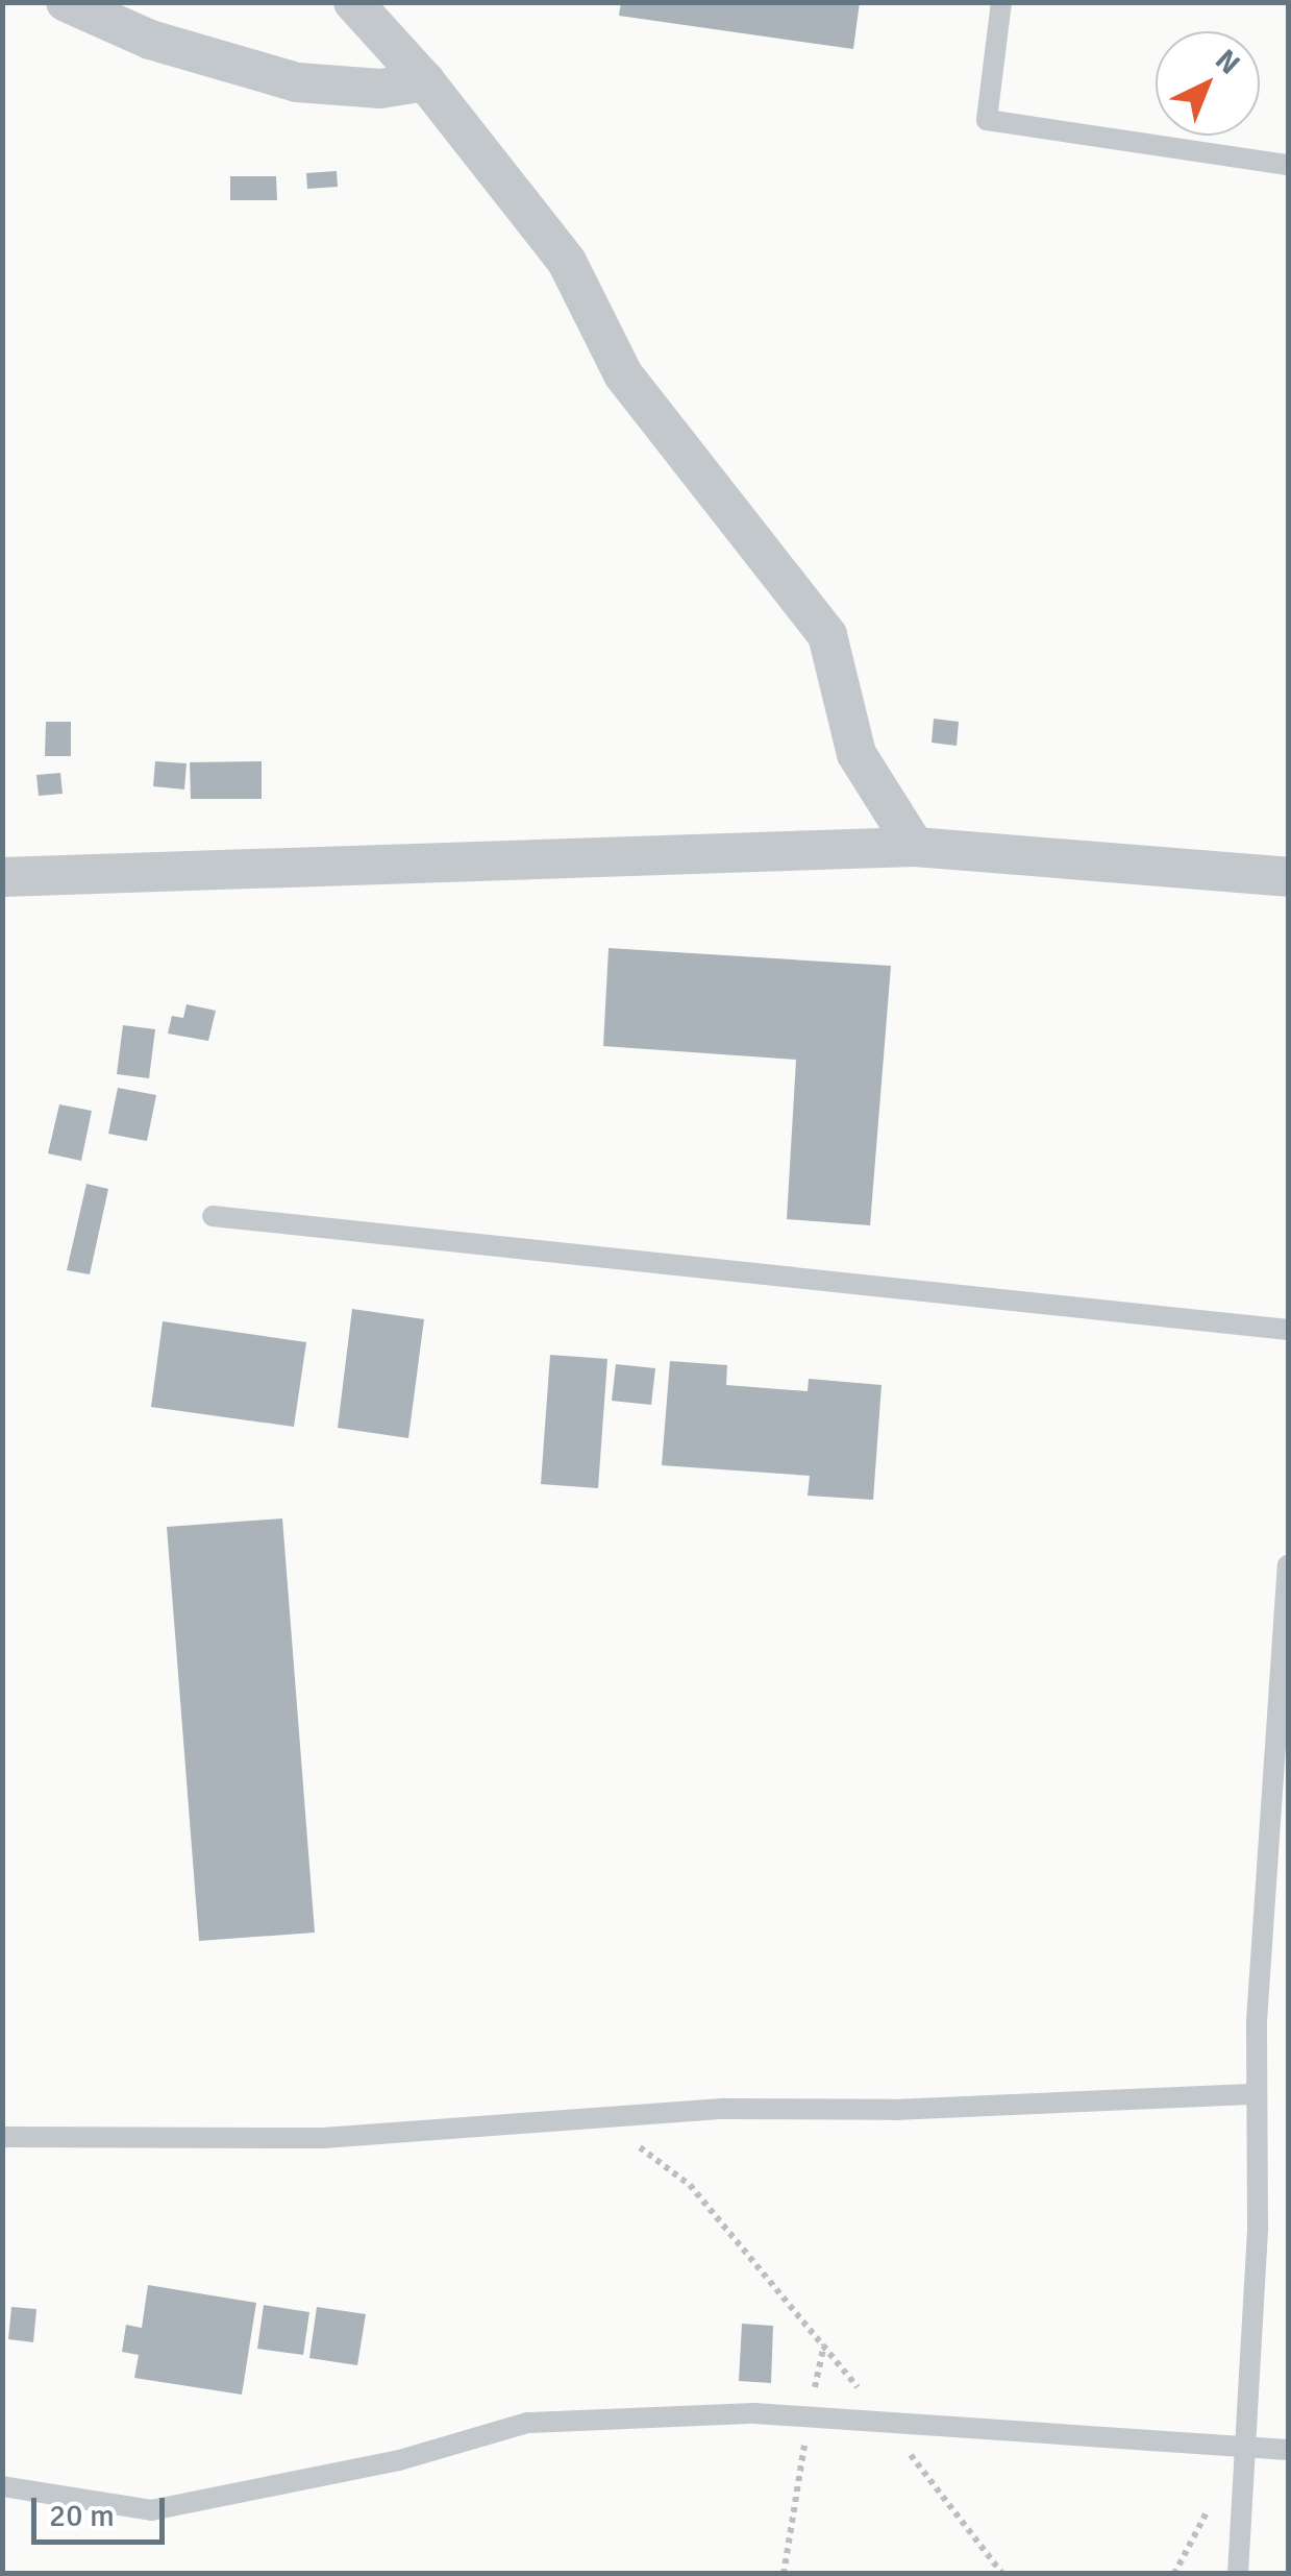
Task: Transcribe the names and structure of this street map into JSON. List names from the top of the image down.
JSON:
{
  "scale_bar": "20 m",
  "north": "top right"
}
